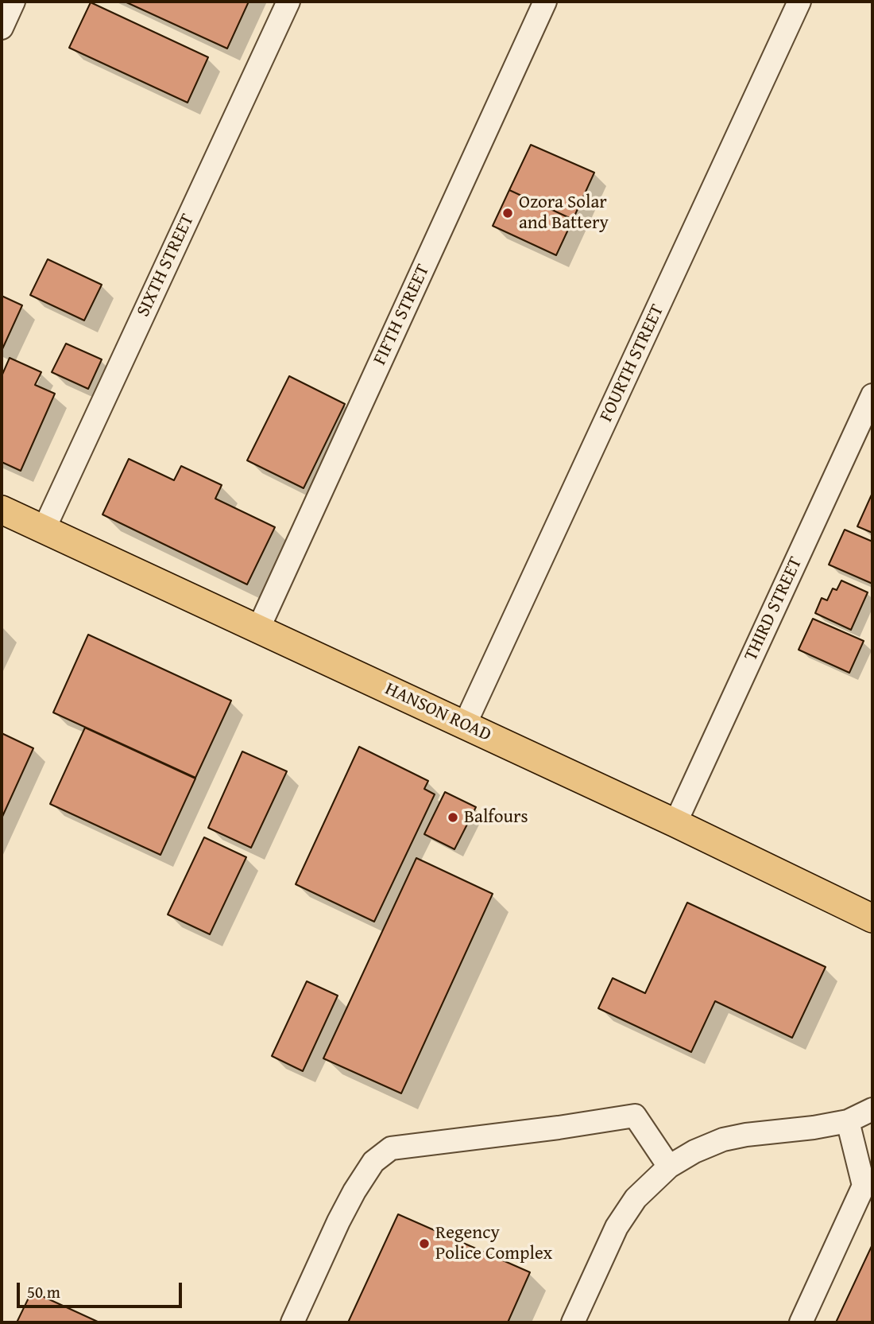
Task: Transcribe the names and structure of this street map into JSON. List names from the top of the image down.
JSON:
{
  "streets": {
    "main road": ["HANSON ROAD"],
    "street": [
      "SIXTH STREET",
      "FIFTH STREET",
      "FOURTH STREET",
      "THIRD STREET"
    ]
  },
  "crossings": [
    ["SIXTH STREET", "HANSON ROAD"],
    ["FIFTH STREET", "HANSON ROAD"],
    ["FOURTH STREET", "HANSON ROAD"],
    ["THIRD STREET", "HANSON ROAD"]
  ],
  "places": ["Ozora Solar and Battery", "Balfours", "Regency Police Complex"],
  "scale_bar": "50 m"
}
